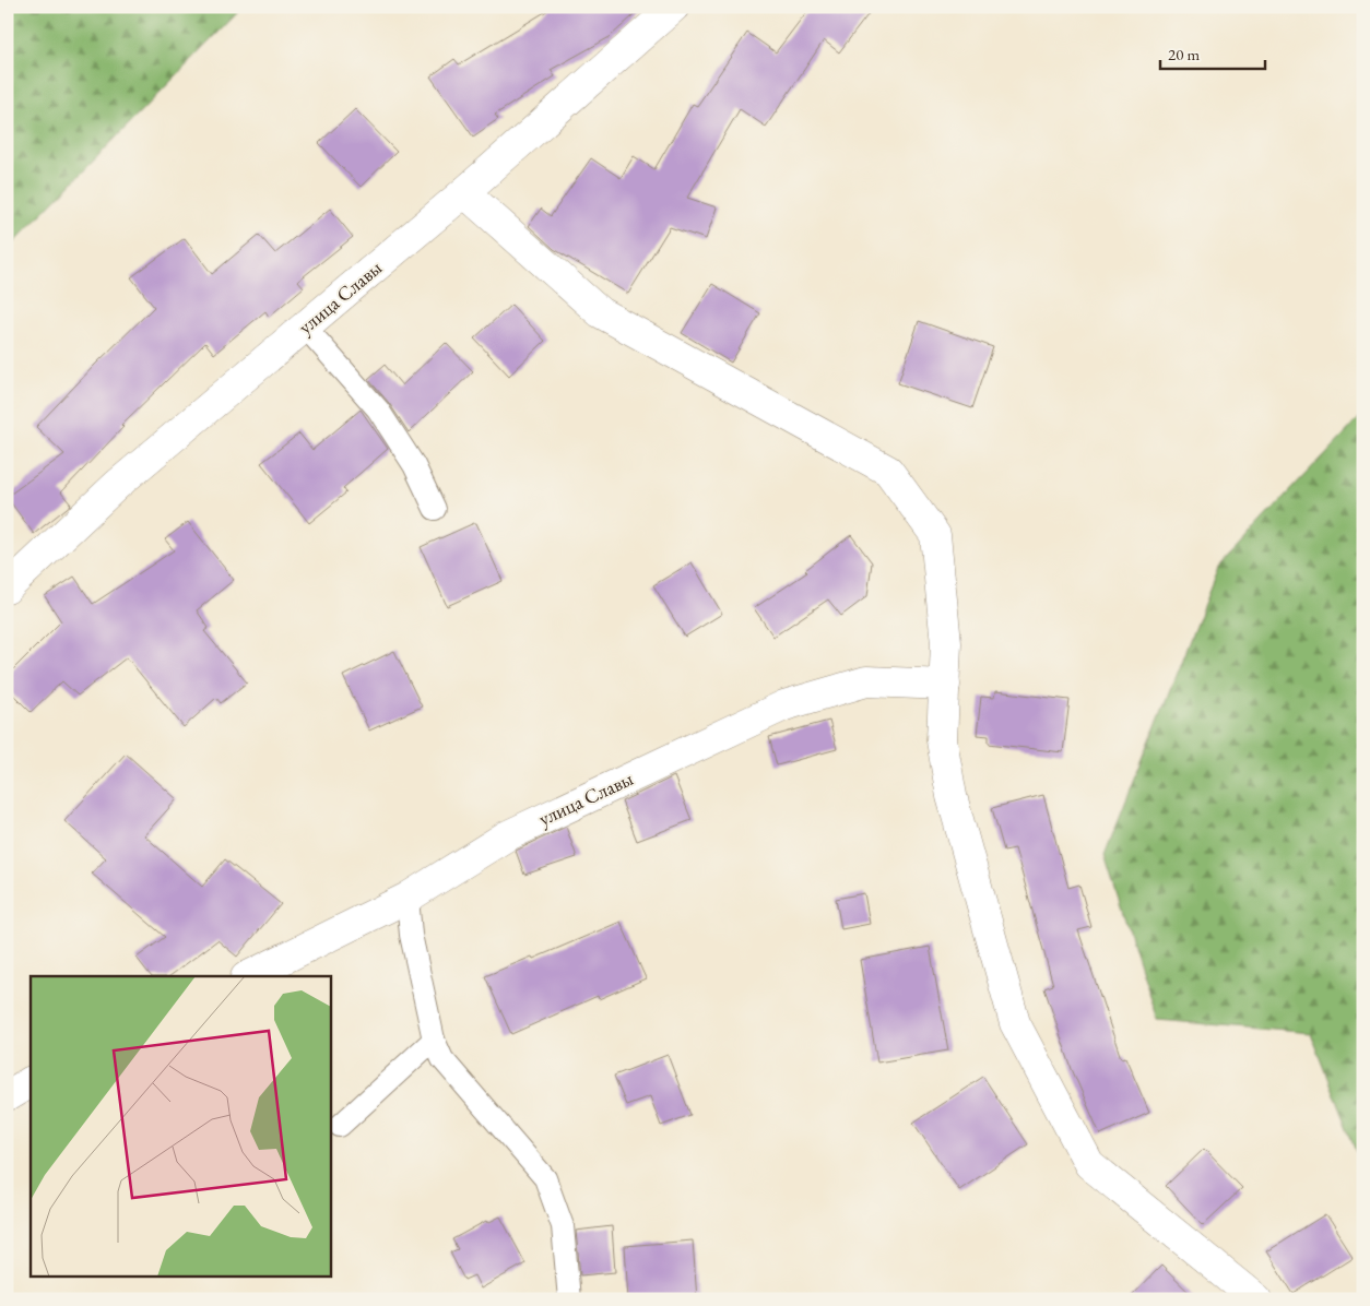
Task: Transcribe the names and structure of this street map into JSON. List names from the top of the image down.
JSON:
{
  "streets": {
    "street": ["улица Славы"]
  },
  "scale_bar": "20 m"
}
